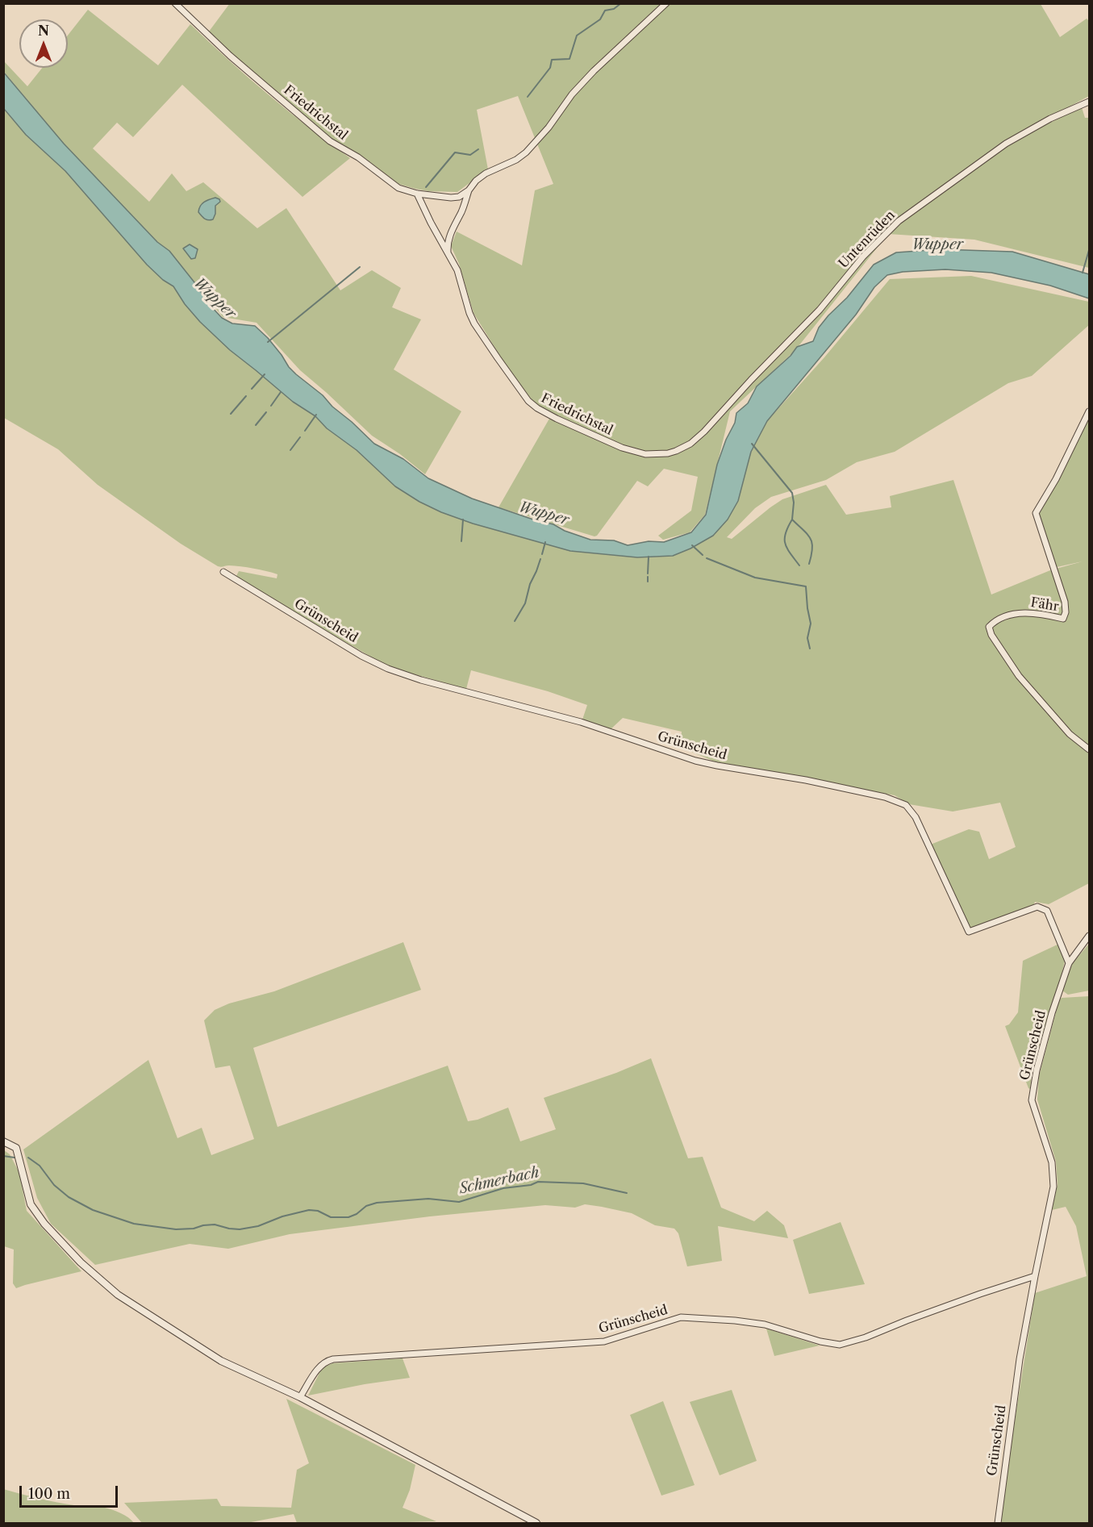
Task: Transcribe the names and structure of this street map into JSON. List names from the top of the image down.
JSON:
{
  "streets": {
    "street": [
      "Friedrichstal",
      "Untenrüden",
      "Fähr",
      "Grünscheid"
    ]
  },
  "crossings": [
    ["Friedrichstal", "Untenrüden"]
  ],
  "water": ["Wupper", "Schmerbach"],
  "scale_bar": "100 m",
  "north": "top"
}
